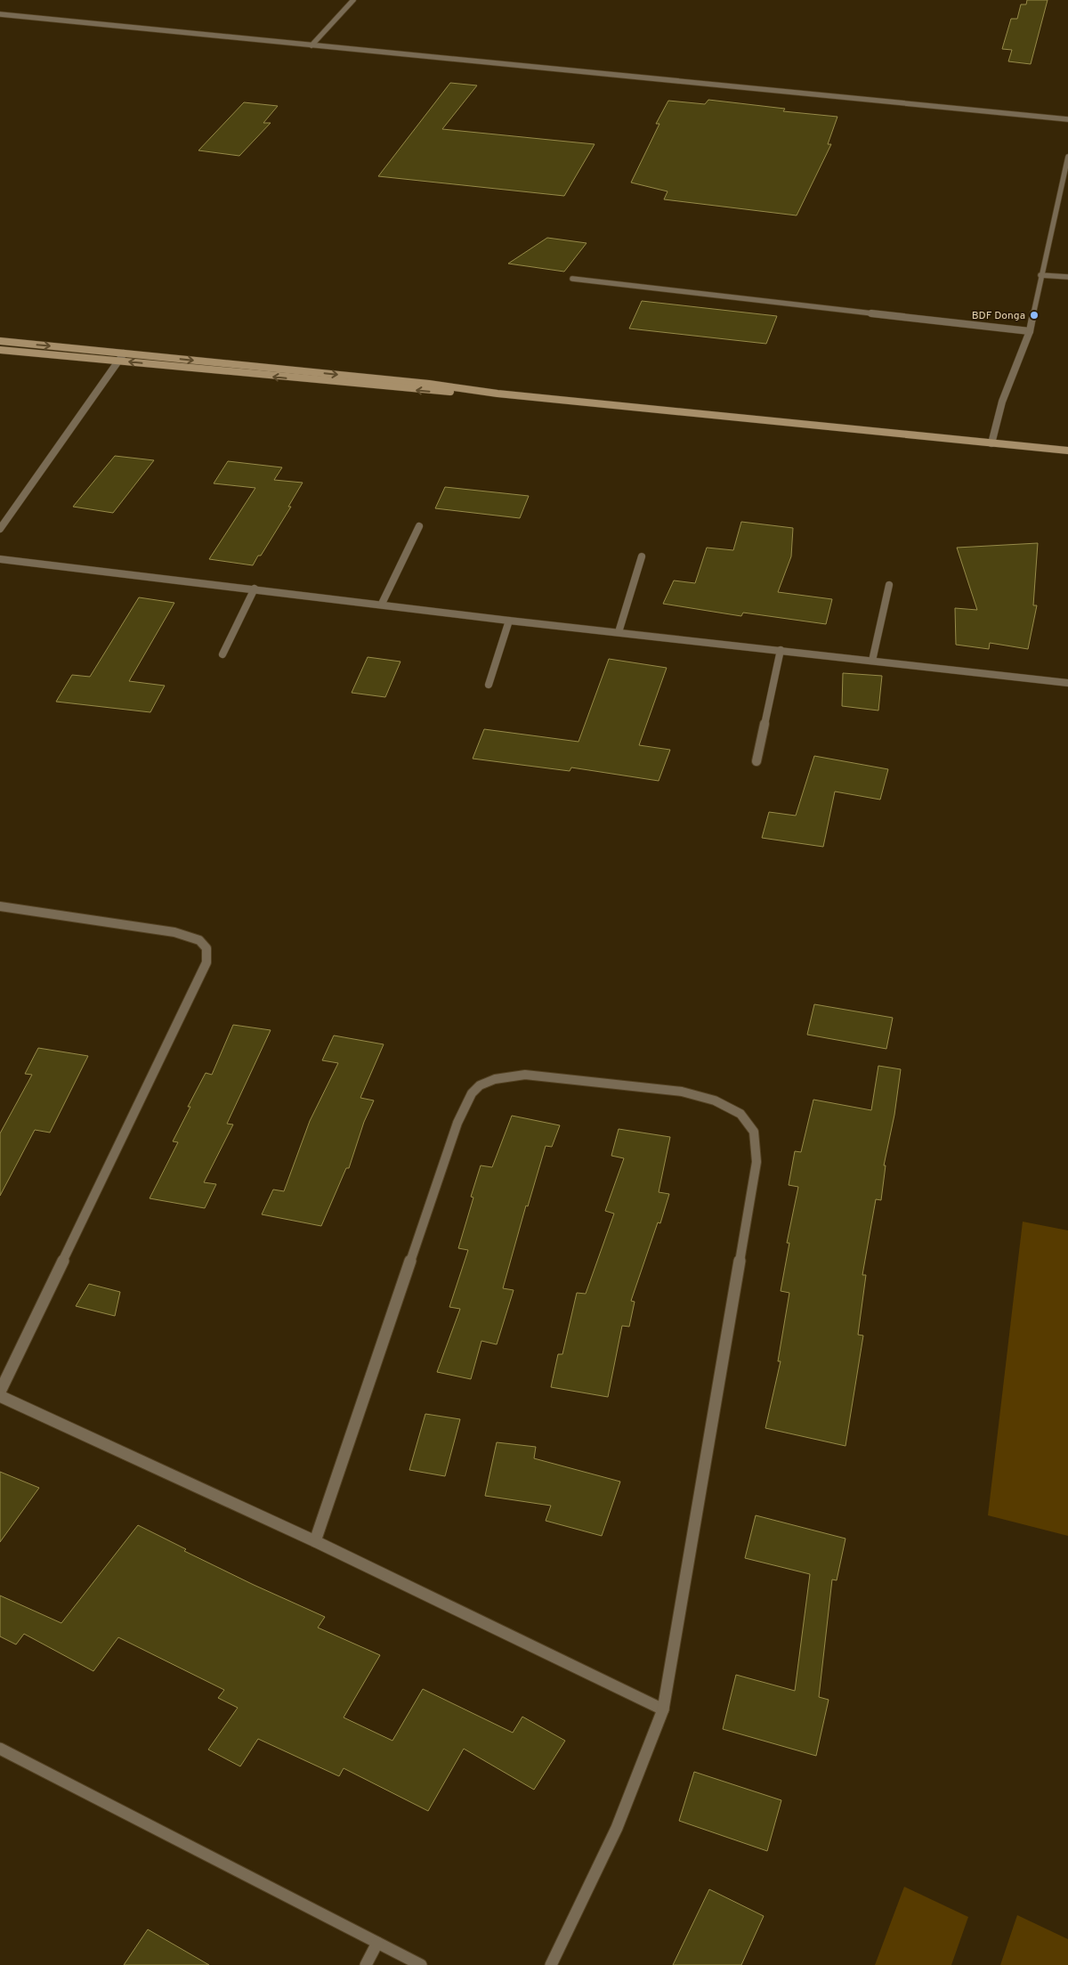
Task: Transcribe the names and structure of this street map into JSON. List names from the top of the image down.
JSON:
{
  "places": ["BDF Donga"]
}
